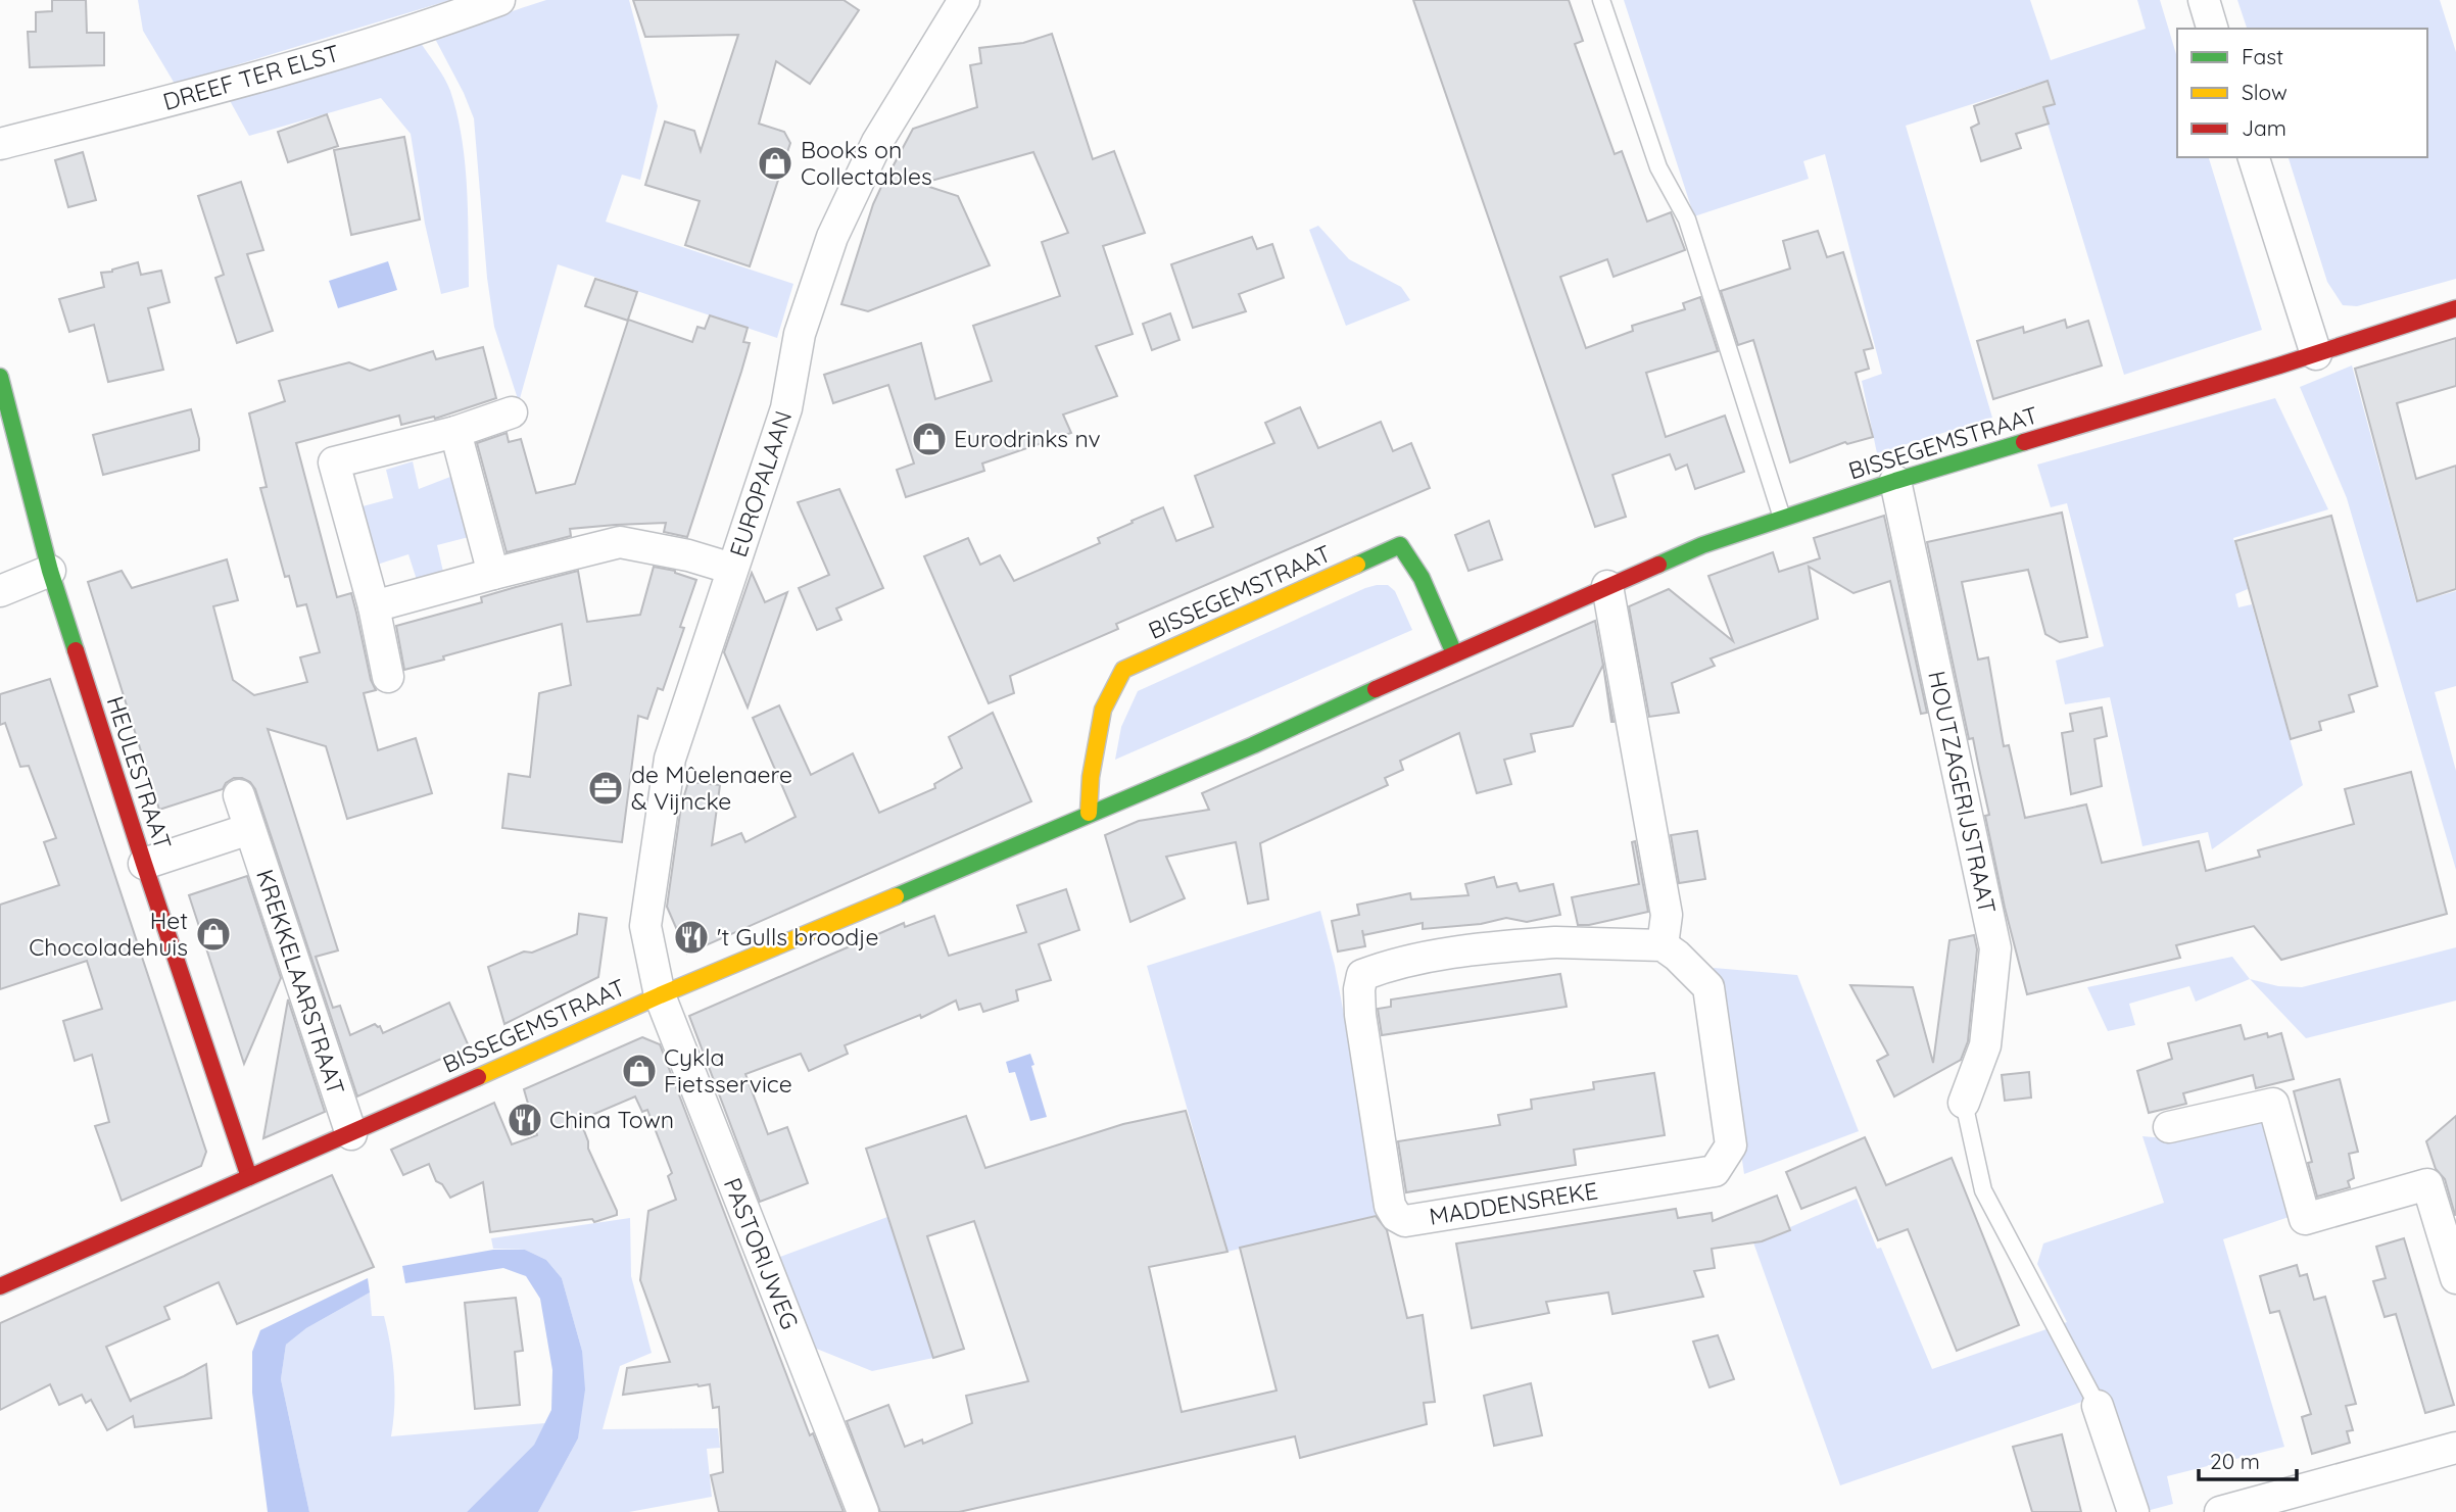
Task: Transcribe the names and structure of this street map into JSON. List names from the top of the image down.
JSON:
{
  "streets": {
    "street": [
      "DREEF TER ELST",
      "BISSEGEMSTRAAT",
      "EUROPALAAN",
      "HEULESTRAAT",
      "HOUTZAGERIJSTRAAT",
      "KREKKELAARSTRAAT",
      "MADDENSREKE",
      "PASTORIJWEG"
    ]
  },
  "crossings": [
    ["BISSEGEMSTRAAT", "EUROPALAAN"],
    ["BISSEGEMSTRAAT", "HEULESTRAAT"],
    ["BISSEGEMSTRAAT", "HOUTZAGERIJSTRAAT"],
    ["BISSEGEMSTRAAT", "KREKKELAARSTRAAT"],
    ["BISSEGEMSTRAAT", "PASTORIJWEG"],
    ["EUROPALAAN", "PASTORIJWEG"]
  ],
  "places": {
    "shop": [
      "Books on Collectables",
      "Eurodrinks nv",
      "Het Chocoladehuis",
      "Cykla Fietsservice"
    ],
    "office": ["de Mûelenaere & Vijncke"],
    "restaurant": ["'t Gulls broodje", "China Town"]
  },
  "legend": ["Fast", "Slow", "Jam"],
  "scale_bar": "20 m"
}
